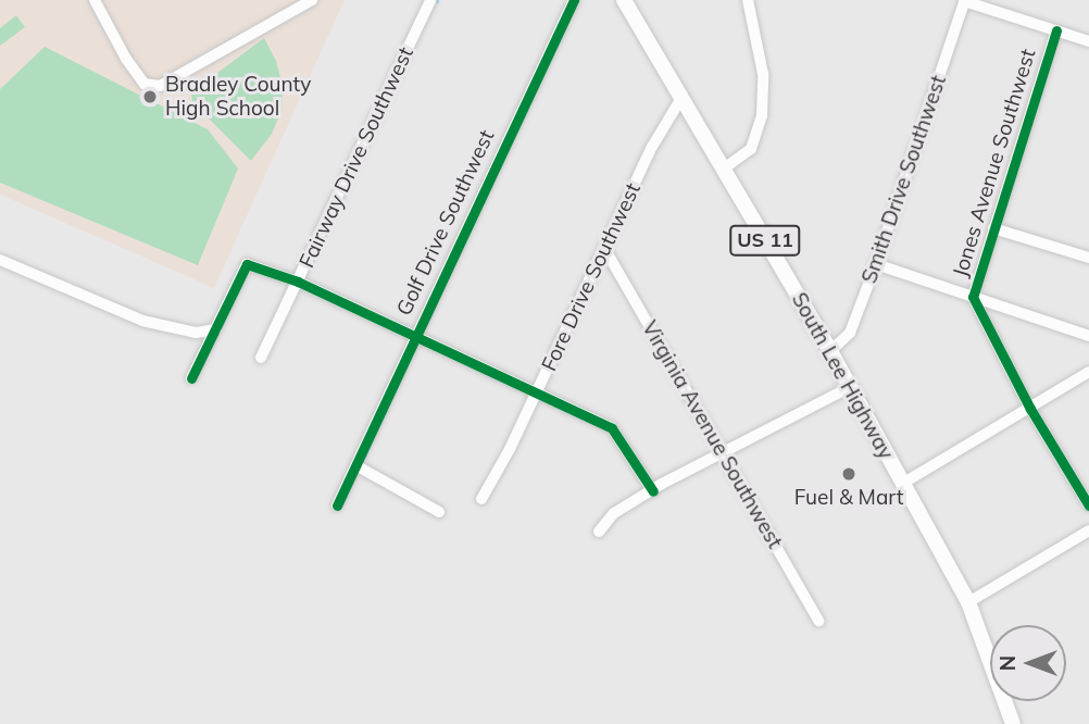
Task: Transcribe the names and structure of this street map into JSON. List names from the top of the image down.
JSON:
{
  "streets": {
    "main road": ["US 11", "South Lee Highway"],
    "street": [
      "Fairway Drive Southwest",
      "Jones Avenue Southwest",
      "Smith Drive Southwest",
      "Golf Drive Southwest",
      "Fore Drive Southwest",
      "Virginia Avenue Southwest"
    ]
  },
  "crossings": [
    ["Smith Drive Southwest", "South Lee Highway"],
    ["Fore Drive Southwest", "South Lee Highway"],
    ["Fore Drive Southwest", "Virginia Avenue Southwest"]
  ],
  "places": ["Bradley County High School", "Fuel & Mart"],
  "north": "left"
}
